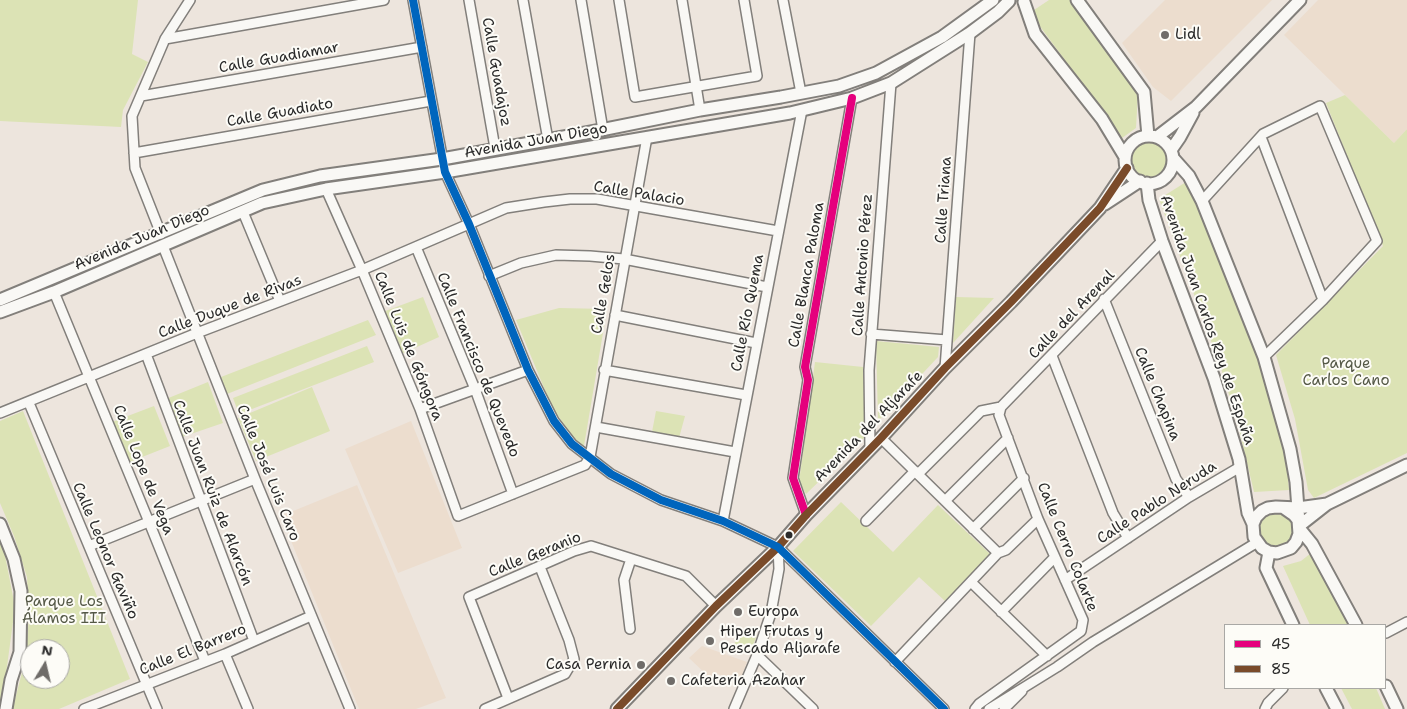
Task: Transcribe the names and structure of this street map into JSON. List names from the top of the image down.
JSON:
{
  "streets": {
    "street": [
      "Calle Guadiamar",
      "Calle Guadajoz",
      "Calle Guadiato",
      "Avenida Juan Diego",
      "Calle Palacio",
      "Calle Triana",
      "Calle Antonio Pérez",
      "Calle Blanca Paloma",
      "Calle Gelos",
      "Calle Duque de Rivas",
      "Calle Río Quema",
      "Calle del Arenal",
      "Avenida Juan Carlos Rey de España",
      "Calle Luis de Góngora",
      "Calle Francisco de Quevedo",
      "Calle Chapina",
      "Avenida del Aljarafe",
      "Calle Lope de Vega",
      "Calle José Luis Caro",
      "Calle Juan Ruiz de Alarcón",
      "Calle Pablo Neruda",
      "Calle Cerro Colarte",
      "Calle Leonor Gaviño",
      "Calle Geranio",
      "Calle El Barrero"
    ]
  },
  "crossings": [
    ["Calle Guadajoz", "Avenida Juan Diego"],
    ["Avenida Juan Diego", "Calle Triana"],
    ["Avenida Juan Diego", "Calle Antonio Pérez"],
    ["Avenida Juan Diego", "Calle Blanca Paloma"],
    ["Avenida Juan Diego", "Calle Gelos"],
    ["Avenida Juan Diego", "Calle Río Quema"],
    ["Avenida Juan Diego", "Calle Luis de Góngora"],
    ["Avenida Juan Diego", "Calle Lope de Vega"],
    ["Avenida Juan Diego", "Calle José Luis Caro"],
    ["Calle Palacio", "Calle Gelos"],
    ["Calle Palacio", "Calle Duque de Rivas"],
    ["Calle Palacio", "Calle Río Quema"],
    ["Calle Triana", "Avenida del Aljarafe"],
    ["Calle Antonio Pérez", "Avenida del Aljarafe"],
    ["Calle Blanca Paloma", "Avenida del Aljarafe"],
    ["Calle Duque de Rivas", "Calle Luis de Góngora"],
    ["Calle Duque de Rivas", "Calle Francisco de Quevedo"],
    ["Calle Duque de Rivas", "Calle Lope de Vega"],
    ["Calle Duque de Rivas", "Calle José Luis Caro"],
    ["Calle Duque de Rivas", "Calle Juan Ruiz de Alarcón"],
    ["Calle Duque de Rivas", "Calle Leonor Gaviño"],
    ["Calle del Arenal", "Avenida Juan Carlos Rey de España"],
    ["Calle del Arenal", "Calle Chapina"],
    ["Calle del Arenal", "Calle Cerro Colarte"],
    ["Avenida Juan Carlos Rey de España", "Avenida del Aljarafe"],
    ["Avenida Juan Carlos Rey de España", "Calle Pablo Neruda"],
    ["Calle Luis de Góngora", "Calle Francisco de Quevedo"],
    ["Calle Chapina", "Calle Pablo Neruda"],
    ["Avenida del Aljarafe", "Calle Geranio"],
    ["Calle Lope de Vega", "Calle El Barrero"],
    ["Calle José Luis Caro", "Calle El Barrero"],
    ["Calle Juan Ruiz de Alarcón", "Calle El Barrero"],
    ["Calle Pablo Neruda", "Calle Cerro Colarte"],
    ["Calle Leonor Gaviño", "Calle El Barrero"]
  ],
  "parks": ["Parque Carlos Cano", "Parque Los Álamos III"],
  "places": [
    "Lidl",
    "Europa",
    "Hiper Frutas y Pescado Aljarafe",
    "Casa Pernia",
    "Cafeteria Azahar"
  ],
  "lines": ["transit line 45", "transit line 85"],
  "legend": ["45", "85"],
  "north": "top"
}
